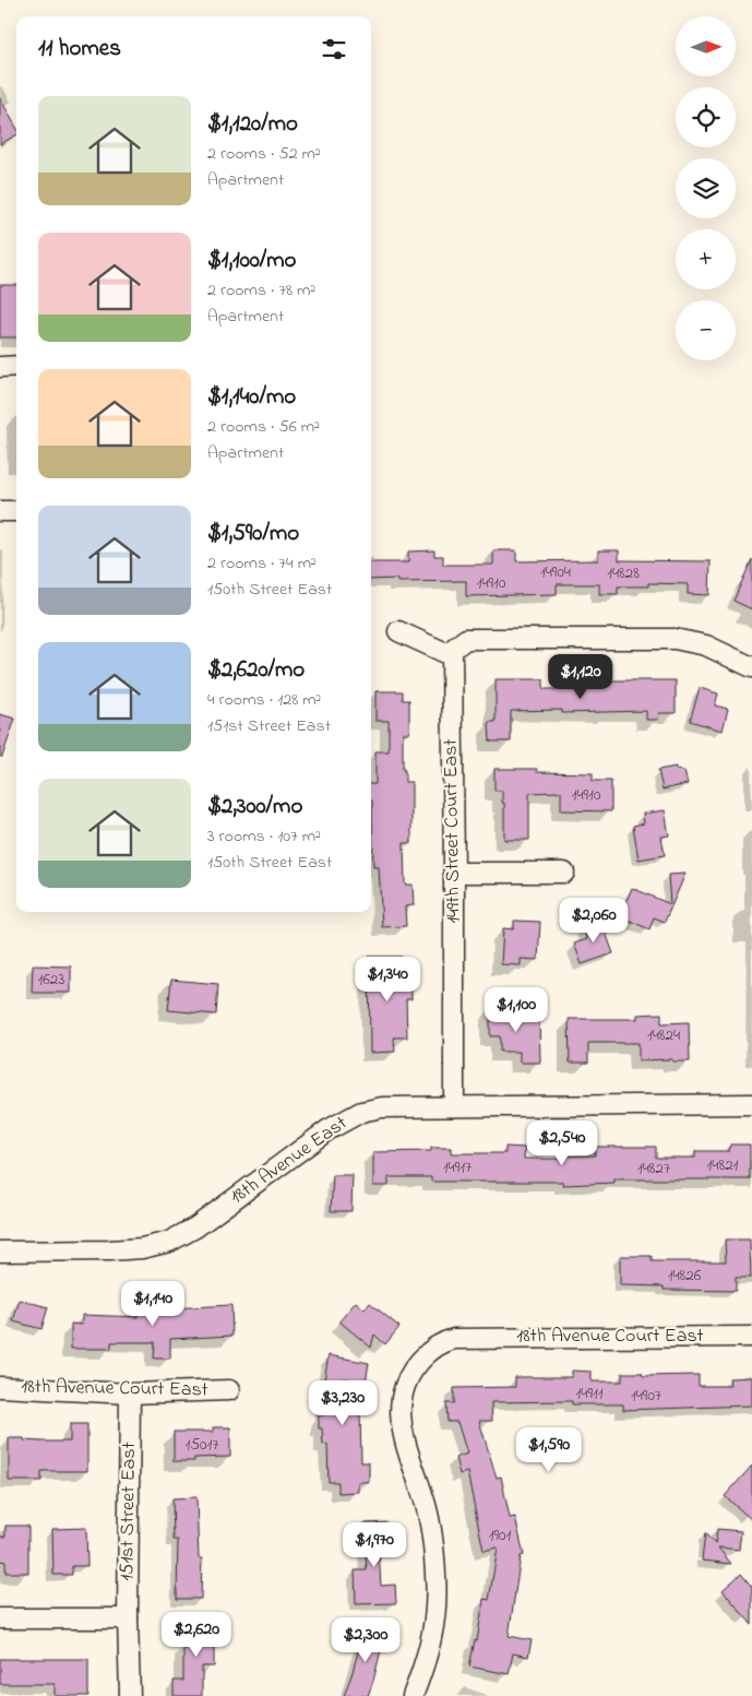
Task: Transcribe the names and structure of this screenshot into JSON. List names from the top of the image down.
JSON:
{
  "streets": {
    "street": [
      "149th Street Court East",
      "18th Avenue East",
      "18th Avenue Court East",
      "151st Street East"
    ]
  },
  "crossings": [
    ["149th Street Court East", "18th Avenue East"],
    ["18th Avenue Court East", "151st Street East"]
  ],
  "house_numbers": [
    "14904",
    "14828",
    "14910",
    "14910",
    "1623",
    "14824",
    "14821",
    "14917",
    "14827",
    "14826",
    "14911",
    "14907",
    "15017",
    "1901"
  ],
  "north": "right",
  "page": {
    "map_buttons": ["+", "−"],
    "heading": "11 homes",
    "list": [
      {
        "name": "$1,120/mo",
        "note": "2 rooms · 52 m² · Apartment"
      },
      {
        "name": "$1,100/mo",
        "note": "2 rooms · 78 m² · Apartment"
      },
      {
        "name": "$1,140/mo",
        "note": "2 rooms · 56 m² · Apartment"
      },
      {
        "name": "$1,590/mo",
        "note": "2 rooms · 74 m² · 150th Street East"
      },
      {
        "name": "$2,620/mo",
        "note": "4 rooms · 128 m² · 151st Street East"
      },
      {
        "name": "$2,300/mo",
        "note": "3 rooms · 107 m² · 150th Street East"
      }
    ],
    "price": [
      "$1,120",
      "$2,060",
      "$1,340",
      "$1,100",
      "$2,540",
      "$1,140",
      "$3,230",
      "$1,590",
      "$1,970",
      "$2,620",
      "$2,300"
    ]
  }
}
